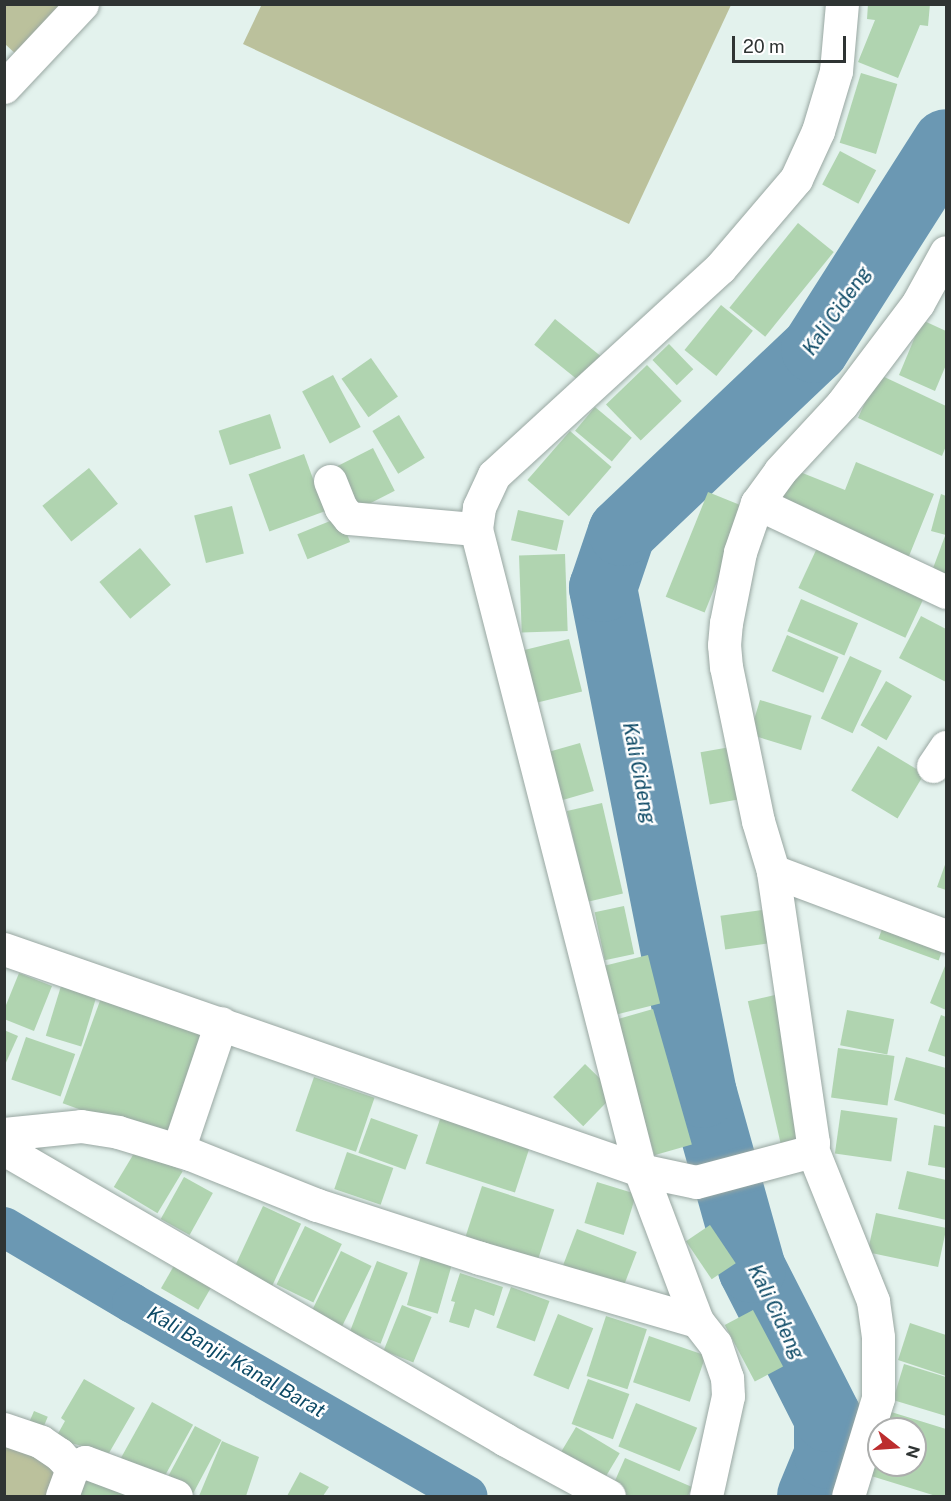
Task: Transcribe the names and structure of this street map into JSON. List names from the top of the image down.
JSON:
{
  "water": ["Kali Cideng", "Kali Banjir Kanal Barat"],
  "scale_bar": "20 m",
  "north": "right"
}
